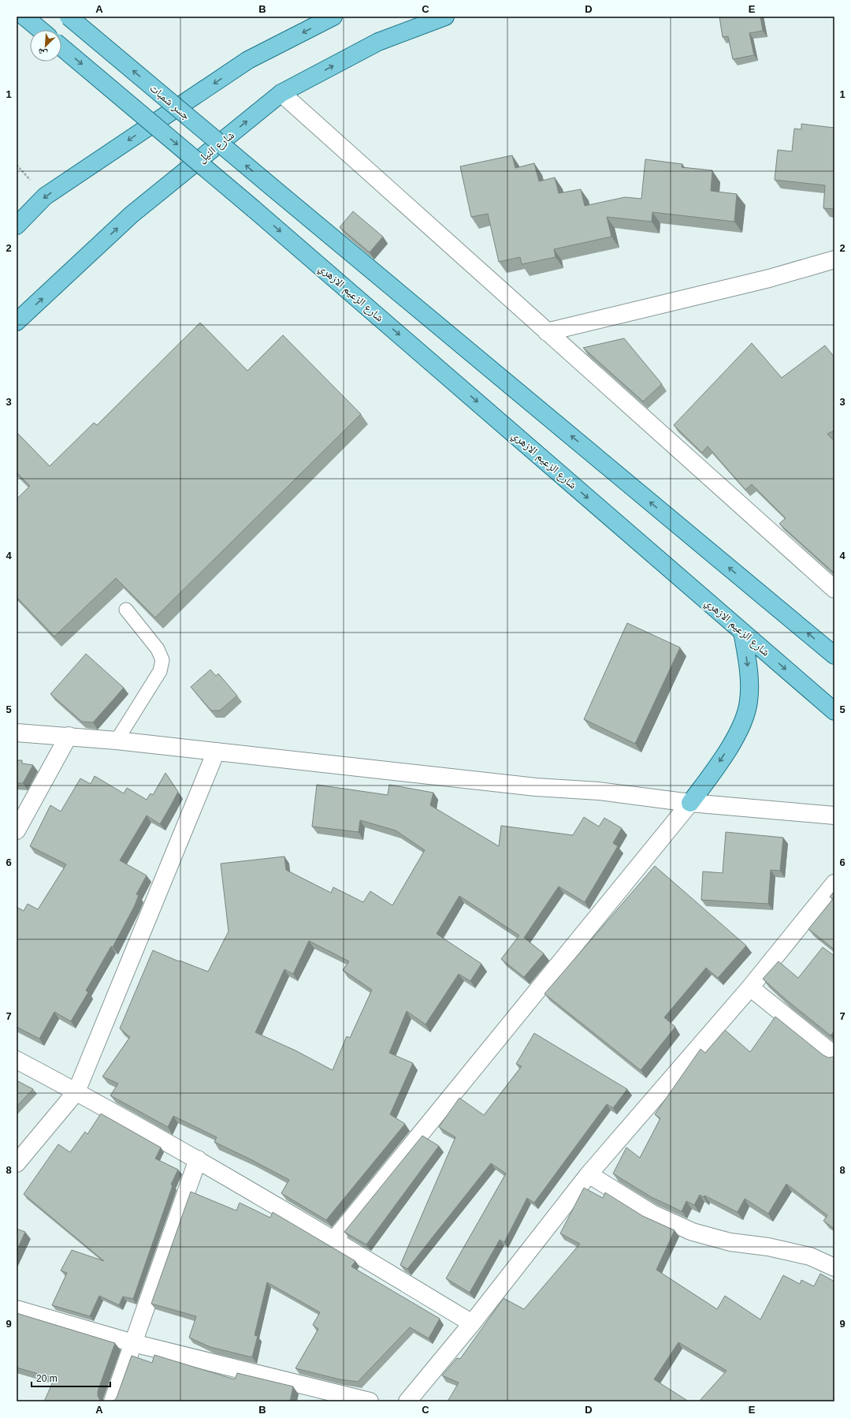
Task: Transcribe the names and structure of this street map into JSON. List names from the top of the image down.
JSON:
{
  "streets": {
    "main road": ["جسر شمبات", "شارع النيل", "شارع الزعيم الازهري"]
  },
  "one_way": ["جسر شمبات", "شارع الزعيم الازهري"],
  "scale_bar": "20 m",
  "north": "bottom left",
  "grid": {
    "columns": [
      "A",
      "B",
      "C",
      "D",
      "E"
    ],
    "rows": [
      "1",
      "2",
      "3",
      "4",
      "5",
      "6",
      "7",
      "8",
      "9"
    ]
  }
}
